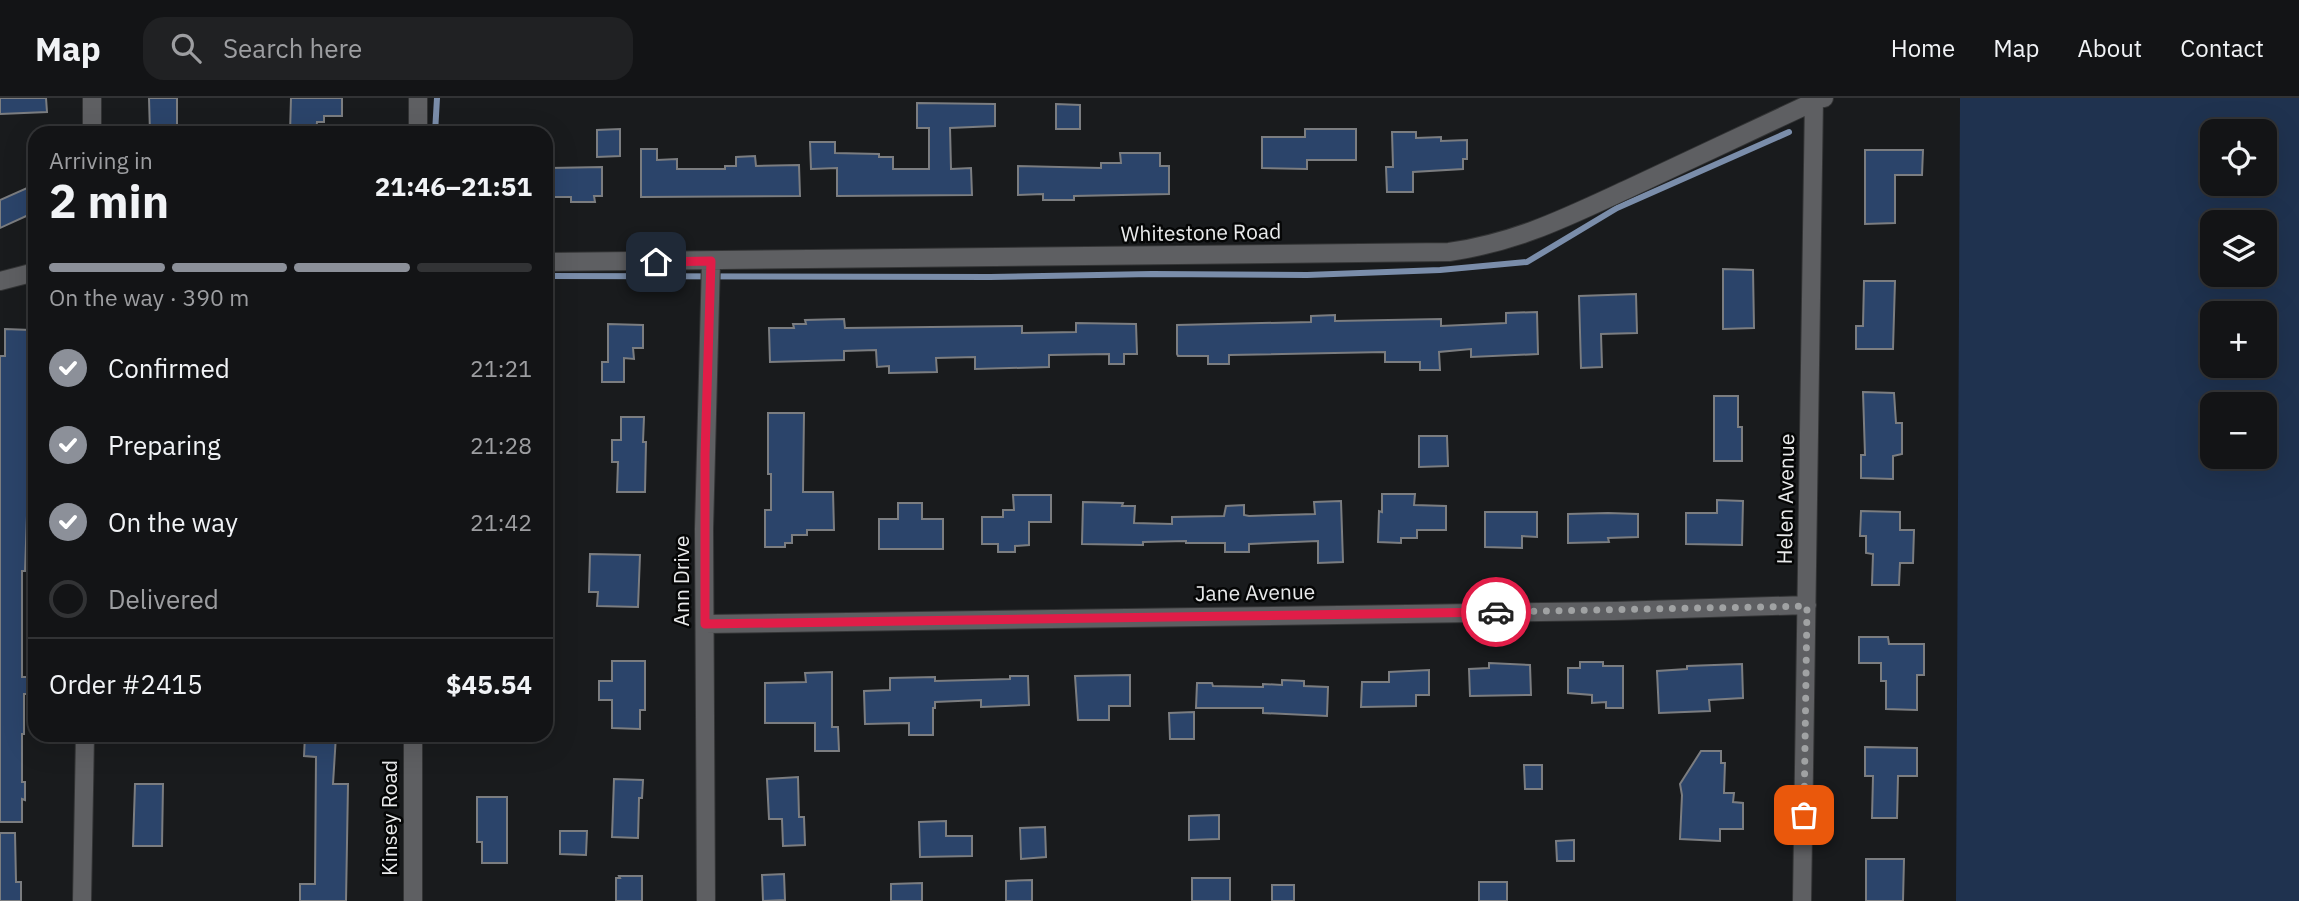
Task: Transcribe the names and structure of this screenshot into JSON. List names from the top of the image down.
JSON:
{
  "streets": {
    "street": [
      "Whitestone Road",
      "Helen Avenue",
      "Ann Drive",
      "Jane Avenue",
      "Kinsey Road"
    ]
  },
  "crossings": [
    ["Whitestone Road", "Helen Avenue"],
    ["Whitestone Road", "Ann Drive"],
    ["Helen Avenue", "Jane Avenue"],
    ["Ann Drive", "Jane Avenue"]
  ],
  "page": {
    "header": "Map",
    "search": "Search here",
    "nav": [
      "Home",
      "Map",
      "About",
      "Contact"
    ],
    "map_buttons": ["+", "−"],
    "heading": ["2 min", "Arriving in", "21:46–21:51"],
    "panel": ["Order #2415", "$45.54"],
    "bar": "On the way · 390 m",
    "list": [
      ["Confirmed", "21:21"],
      ["Preparing", "21:28"],
      ["On the way", "21:42"],
      "Delivered"
    ]
  }
}
